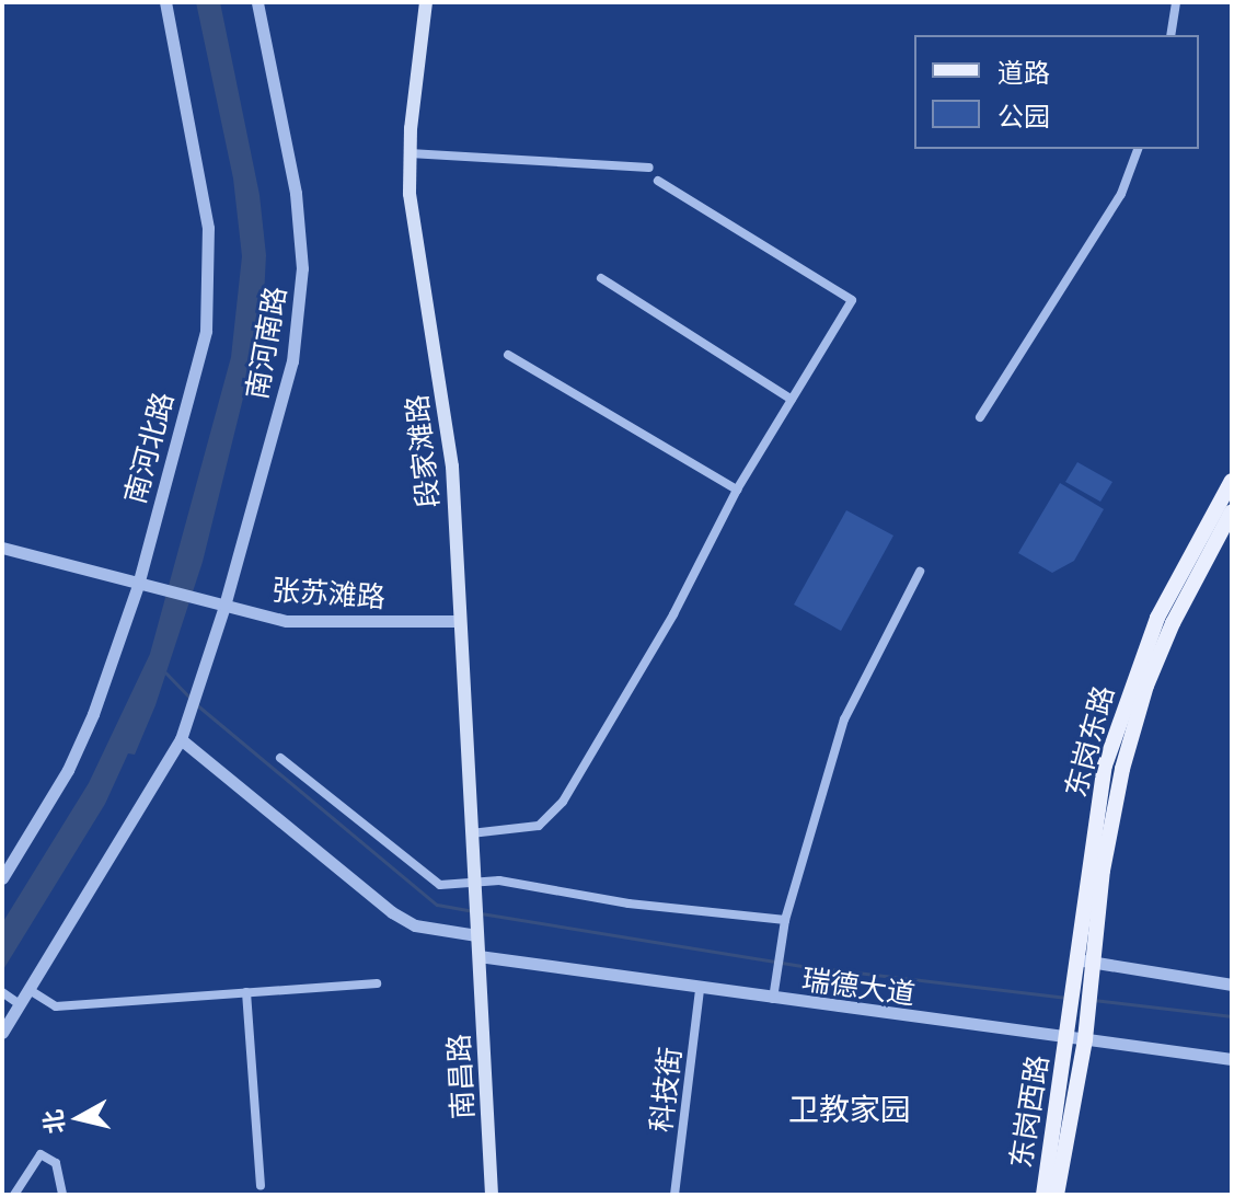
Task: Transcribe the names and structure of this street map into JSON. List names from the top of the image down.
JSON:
{
  "streets": {
    "main road": [
      "段家滩路",
      "东岗东路",
      "南昌路",
      "东岗西路"
    ],
    "street": [
      "南河南路",
      "南河北路",
      "张苏滩路",
      "瑞德大道",
      "科技街"
    ]
  },
  "crossings": [
    ["南河南路", "张苏滩路"],
    ["南河北路", "张苏滩路"],
    ["段家滩路", "张苏滩路"],
    ["段家滩路", "南昌路"],
    ["东岗东路", "瑞德大道"],
    ["东岗东路", "东岗西路"],
    ["瑞德大道", "南昌路"],
    ["瑞德大道", "科技街"],
    ["瑞德大道", "东岗西路"]
  ],
  "districts": ["卫教家园"],
  "legend": ["道路", "公园"],
  "north": "left"
}
